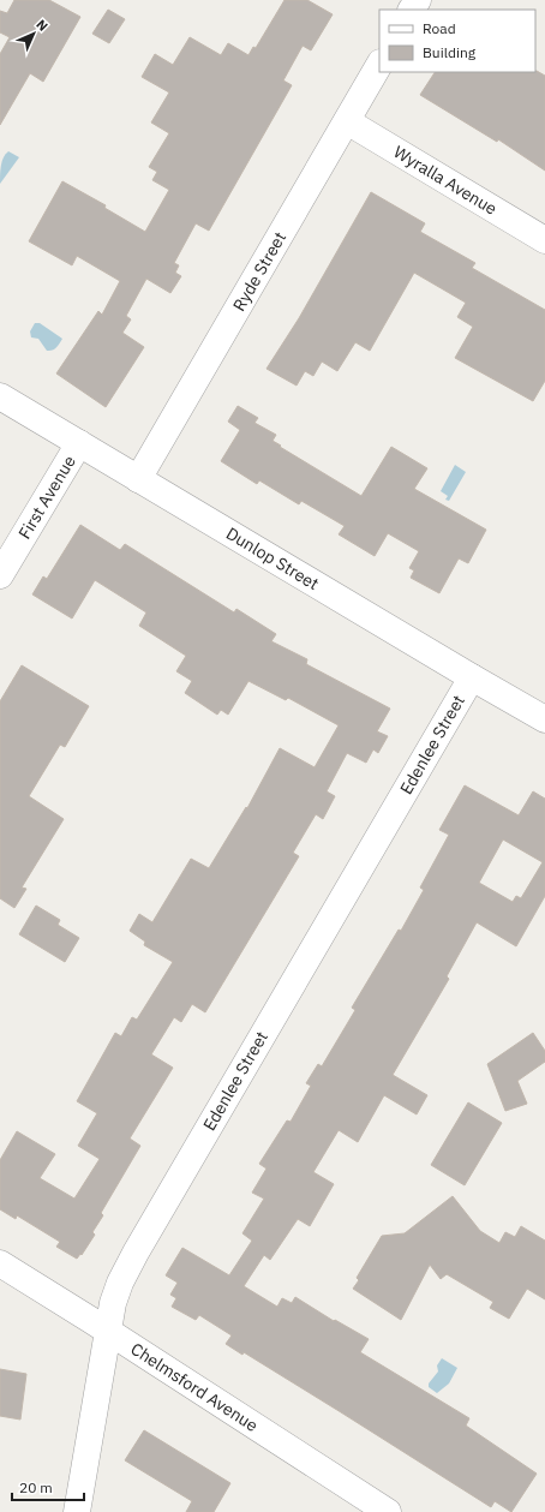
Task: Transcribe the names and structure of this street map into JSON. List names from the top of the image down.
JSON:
{
  "streets": {
    "street": [
      "Wyralla Avenue",
      "Ryde Street",
      "First Avenue",
      "Dunlop Street",
      "Edenlee Street",
      "Chelmsford Avenue"
    ]
  },
  "crossings": [
    ["Wyralla Avenue", "Ryde Street"],
    ["Ryde Street", "Dunlop Street"],
    ["First Avenue", "Dunlop Street"],
    ["Dunlop Street", "Edenlee Street"],
    ["Edenlee Street", "Chelmsford Avenue"]
  ],
  "legend": ["Road", "Building"],
  "scale_bar": "20 m",
  "north": "top right"
}
